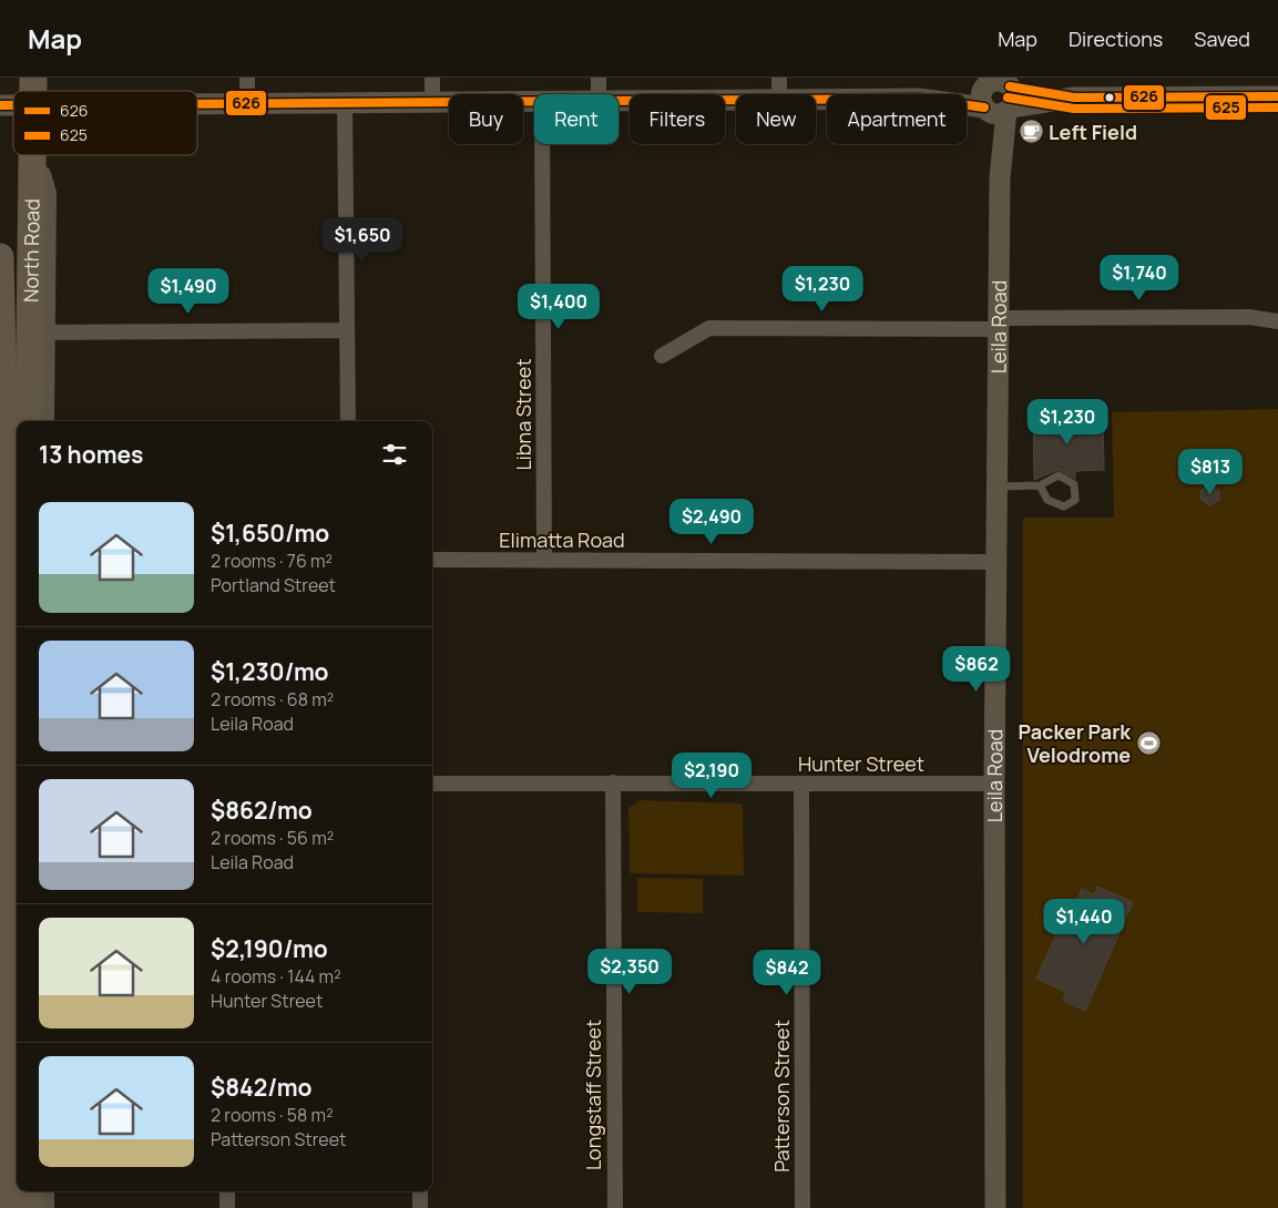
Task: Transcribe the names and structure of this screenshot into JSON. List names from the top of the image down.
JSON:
{
  "streets": {
    "highway": ["North Road"],
    "street": [
      "Leila Road",
      "Libna Street",
      "Elimatta Road",
      "Hunter Street",
      "Longstaff Street",
      "Patterson Street"
    ]
  },
  "crossings": [
    ["Leila Road", "Elimatta Road"],
    ["Leila Road", "Hunter Street"],
    ["Libna Street", "Elimatta Road"],
    ["Hunter Street", "Longstaff Street"],
    ["Hunter Street", "Patterson Street"]
  ],
  "places": {
    "cafe": ["Left Field"],
    "sports": ["Packer Park Velodrome"]
  },
  "lines": ["transit line 626", "transit line 625"],
  "legend": ["626", "625"],
  "page": {
    "header": "Map",
    "nav": ["Map", "Directions", "Saved"],
    "chip": [
      "Buy",
      "Rent",
      "Filters",
      "New",
      "Apartment"
    ],
    "price": [
      "$1,650",
      "$1,740",
      "$1,230",
      "$1,490",
      "$1,400",
      "$1,230",
      "$813",
      "$2,490",
      "$862",
      "$2,190",
      "$1,440",
      "$2,350",
      "$842"
    ],
    "heading": "13 homes",
    "list": [
      {
        "name": "$1,650/mo",
        "note": "2 rooms · 76 m² · Portland Street"
      },
      {
        "name": "$1,230/mo",
        "note": "2 rooms · 68 m² · Leila Road"
      },
      {
        "name": "$862/mo",
        "note": "2 rooms · 56 m² · Leila Road"
      },
      {
        "name": "$2,190/mo",
        "note": "4 rooms · 144 m² · Hunter Street"
      },
      {
        "name": "$842/mo",
        "note": "2 rooms · 58 m² · Patterson Street"
      }
    ]
  }
}
